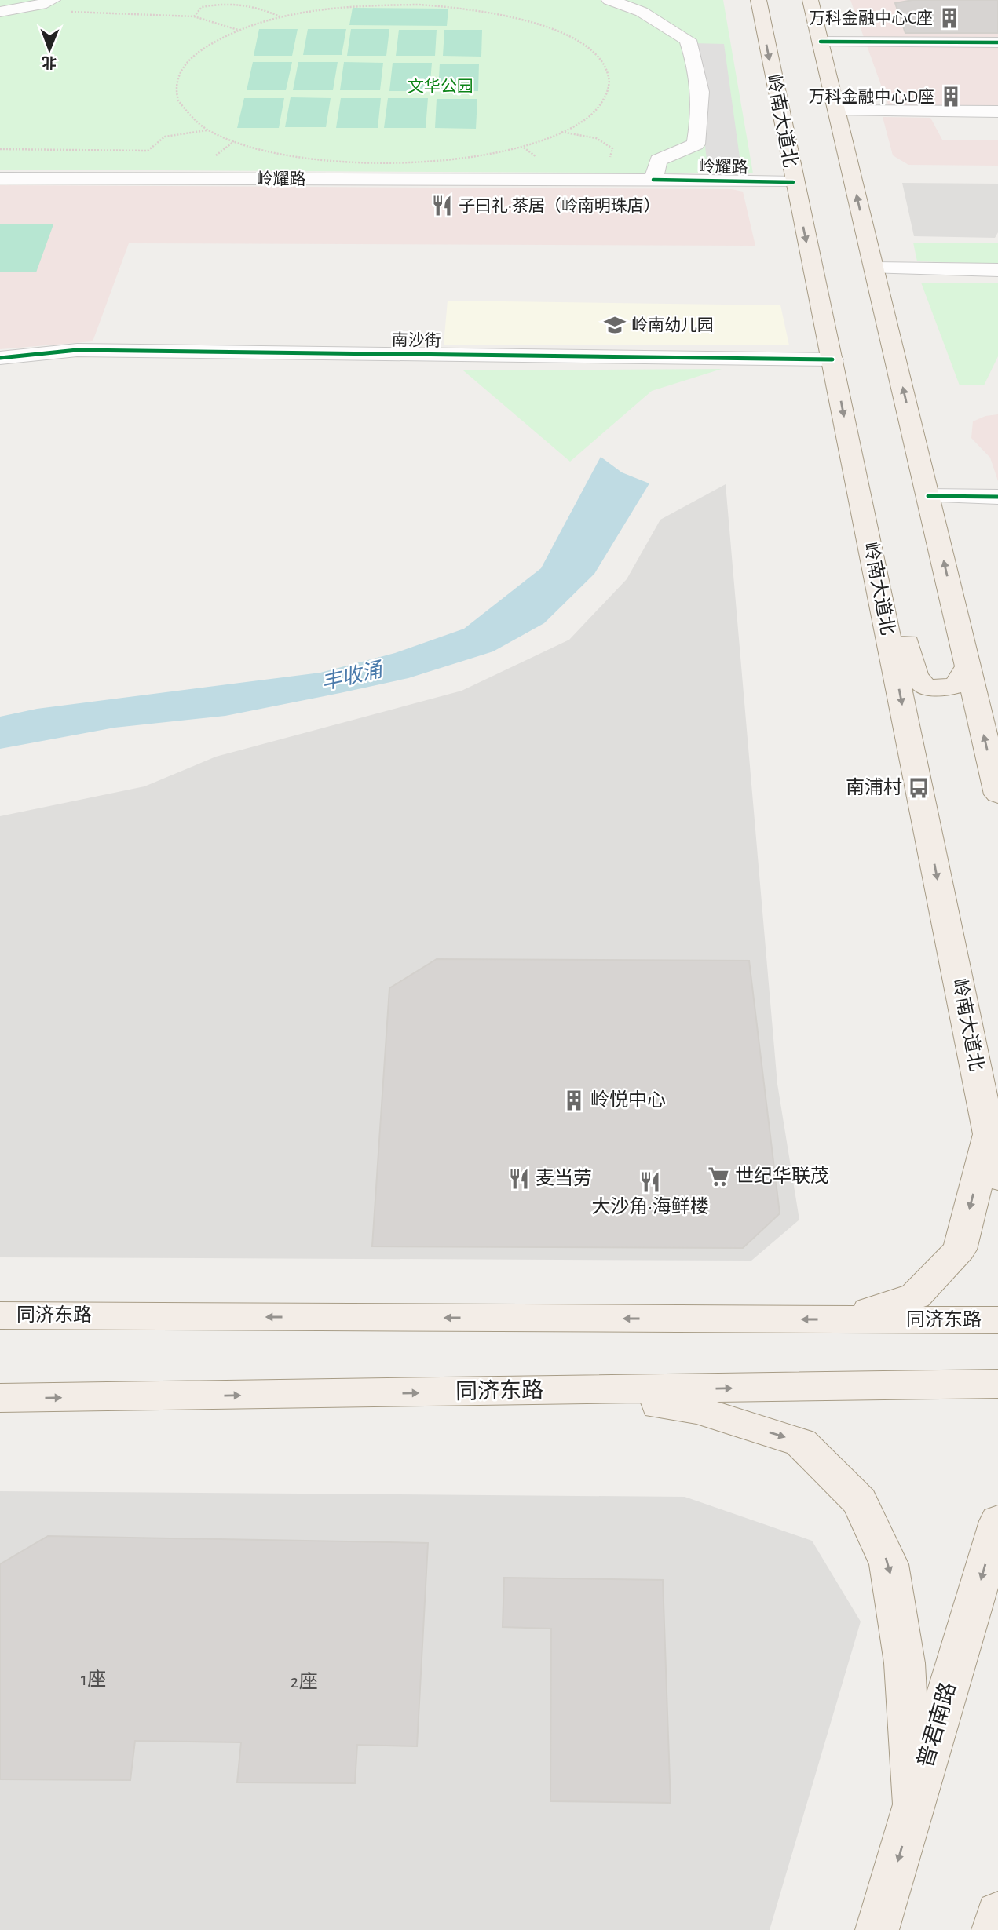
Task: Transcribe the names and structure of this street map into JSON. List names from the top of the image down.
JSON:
{
  "streets": {
    "main road": ["岭南大道北", "同济东路", "普君南路"],
    "street": ["岭耀路", "南沙街"]
  },
  "crossings": [
    ["岭南大道北", "岭耀路"],
    ["岭南大道北", "南沙街"]
  ],
  "one_way": ["普君南路"],
  "water": ["丰收涌"],
  "parks": ["文华公园"],
  "places": {
    "building": ["万科金融中心C座", "万科金融中心D座", "岭悦中心"],
    "restaurant": ["子曰礼·茶居（岭南明珠店）", "麦当劳", "大沙角·海鲜楼"],
    "school or university": ["岭南幼儿园"],
    "bus stop": ["南浦村"],
    "supermarket": ["世纪华联茂"]
  },
  "house_numbers": ["1座", "2座"],
  "north": "bottom"
}
